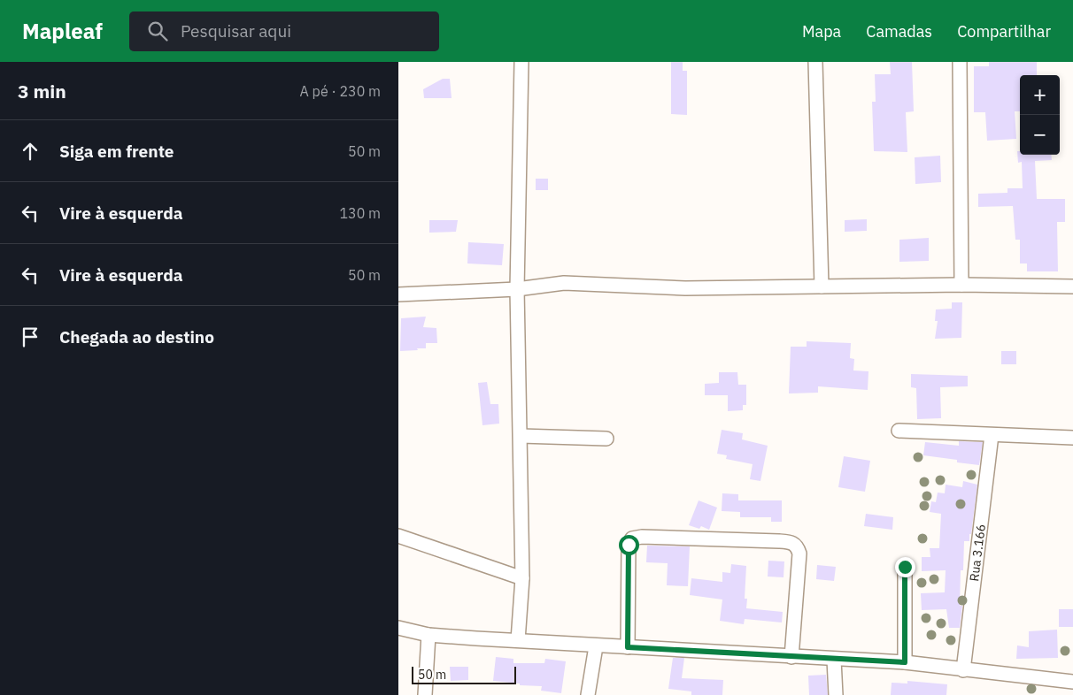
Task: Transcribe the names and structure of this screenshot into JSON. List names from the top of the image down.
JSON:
{
  "streets": {
    "street": ["Rua 3.166"]
  },
  "scale_bar": "50 m",
  "page": {
    "header": "Mapleaf",
    "search": "Pesquisar aqui",
    "nav": ["Mapa", "Camadas", "Compartilhar"],
    "heading": ["3 min", "A pé · 230 m"],
    "map_buttons": ["+", "−"],
    "list": [
      ["Siga em frente", "50 m"],
      ["Vire à esquerda", "130 m"],
      ["Vire à esquerda", "50 m"],
      "Chegada ao destino"
    ],
    "scale": "50 m"
  }
}
